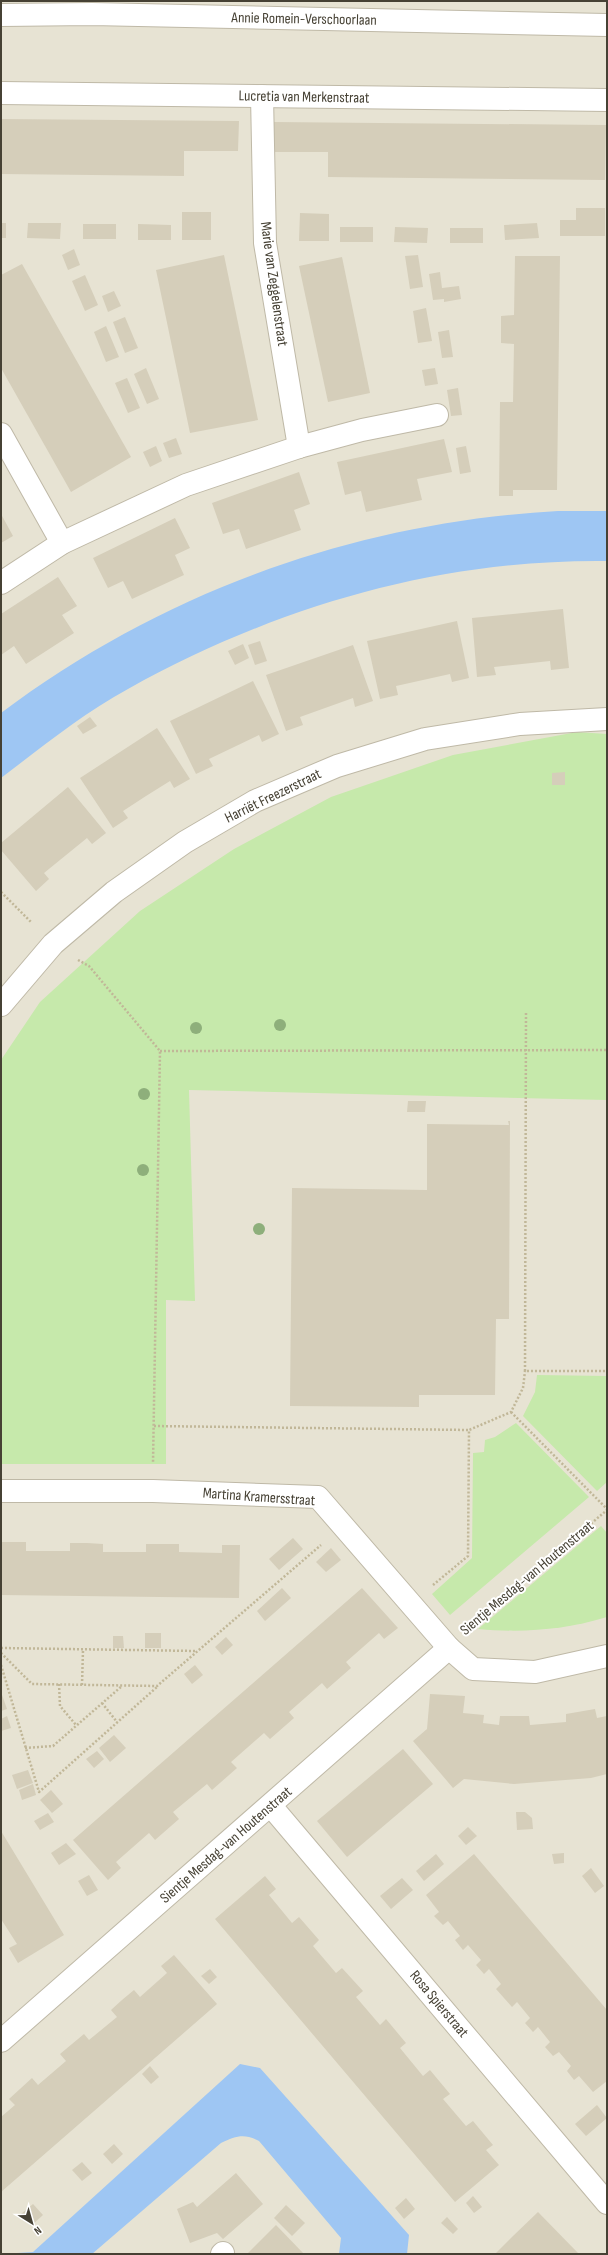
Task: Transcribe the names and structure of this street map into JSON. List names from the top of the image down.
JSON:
{
  "streets": {
    "street": [
      "Annie Romein-Verschoorlaan",
      "Lucretia van Merkenstraat",
      "Marie van Zeggelenstraat",
      "Harriët Freezerstraat",
      "Martina Kramersstraat",
      "Sientje Mesdag-van Houtenstraat",
      "Rosa Spierstraat"
    ]
  },
  "crossings": [
    ["Lucretia van Merkenstraat", "Marie van Zeggelenstraat"],
    ["Martina Kramersstraat", "Sientje Mesdag-van Houtenstraat"],
    ["Sientje Mesdag-van Houtenstraat", "Rosa Spierstraat"]
  ],
  "north": "bottom right"
}
